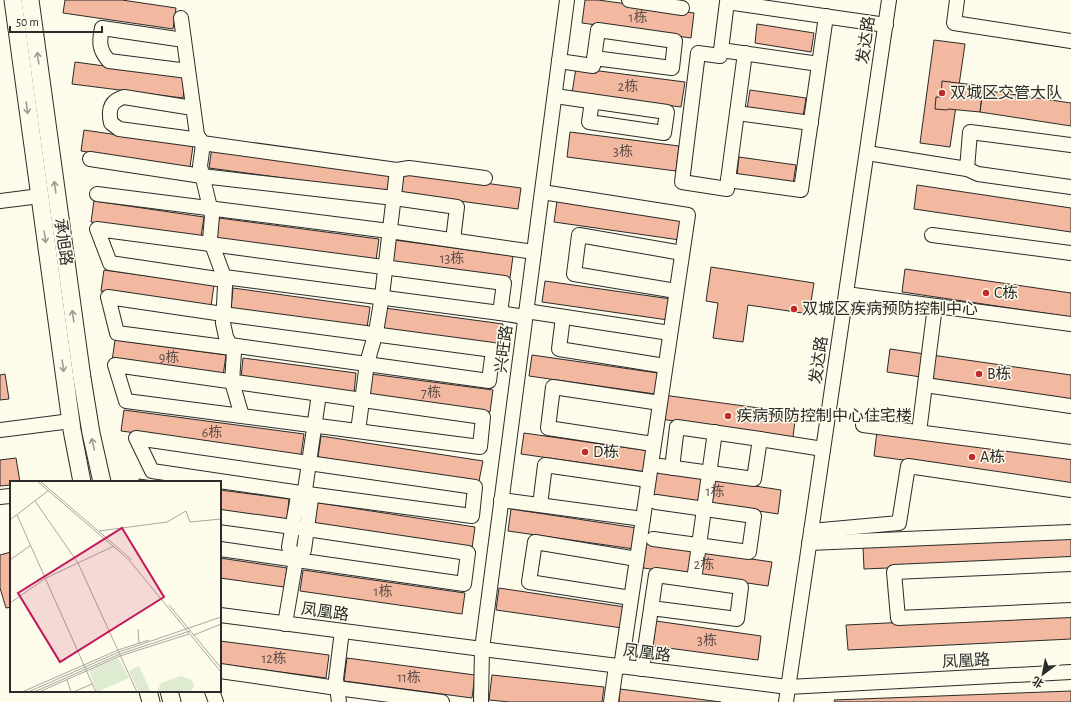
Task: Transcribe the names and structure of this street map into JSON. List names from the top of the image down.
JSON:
{
  "streets": {
    "main road": ["承旭路"],
    "street": ["发达路", "兴旺路", "凤凰路"]
  },
  "crossings": [
    ["发达路", "凤凰路"],
    ["兴旺路", "凤凰路"]
  ],
  "places": [
    "双城区交管大队",
    "C栋",
    "双城区疾病预防控制中心",
    "B栋",
    "疾病预防控制中心住宅楼",
    "D栋",
    "A栋"
  ],
  "house_numbers": [
    "1栋",
    "2栋",
    "3栋",
    "13栋",
    "9栋",
    "7栋",
    "6栋",
    "1栋",
    "2栋",
    "1栋",
    "3栋",
    "12栋",
    "11栋"
  ],
  "scale_bar": "50 m",
  "north": "bottom left"
}
